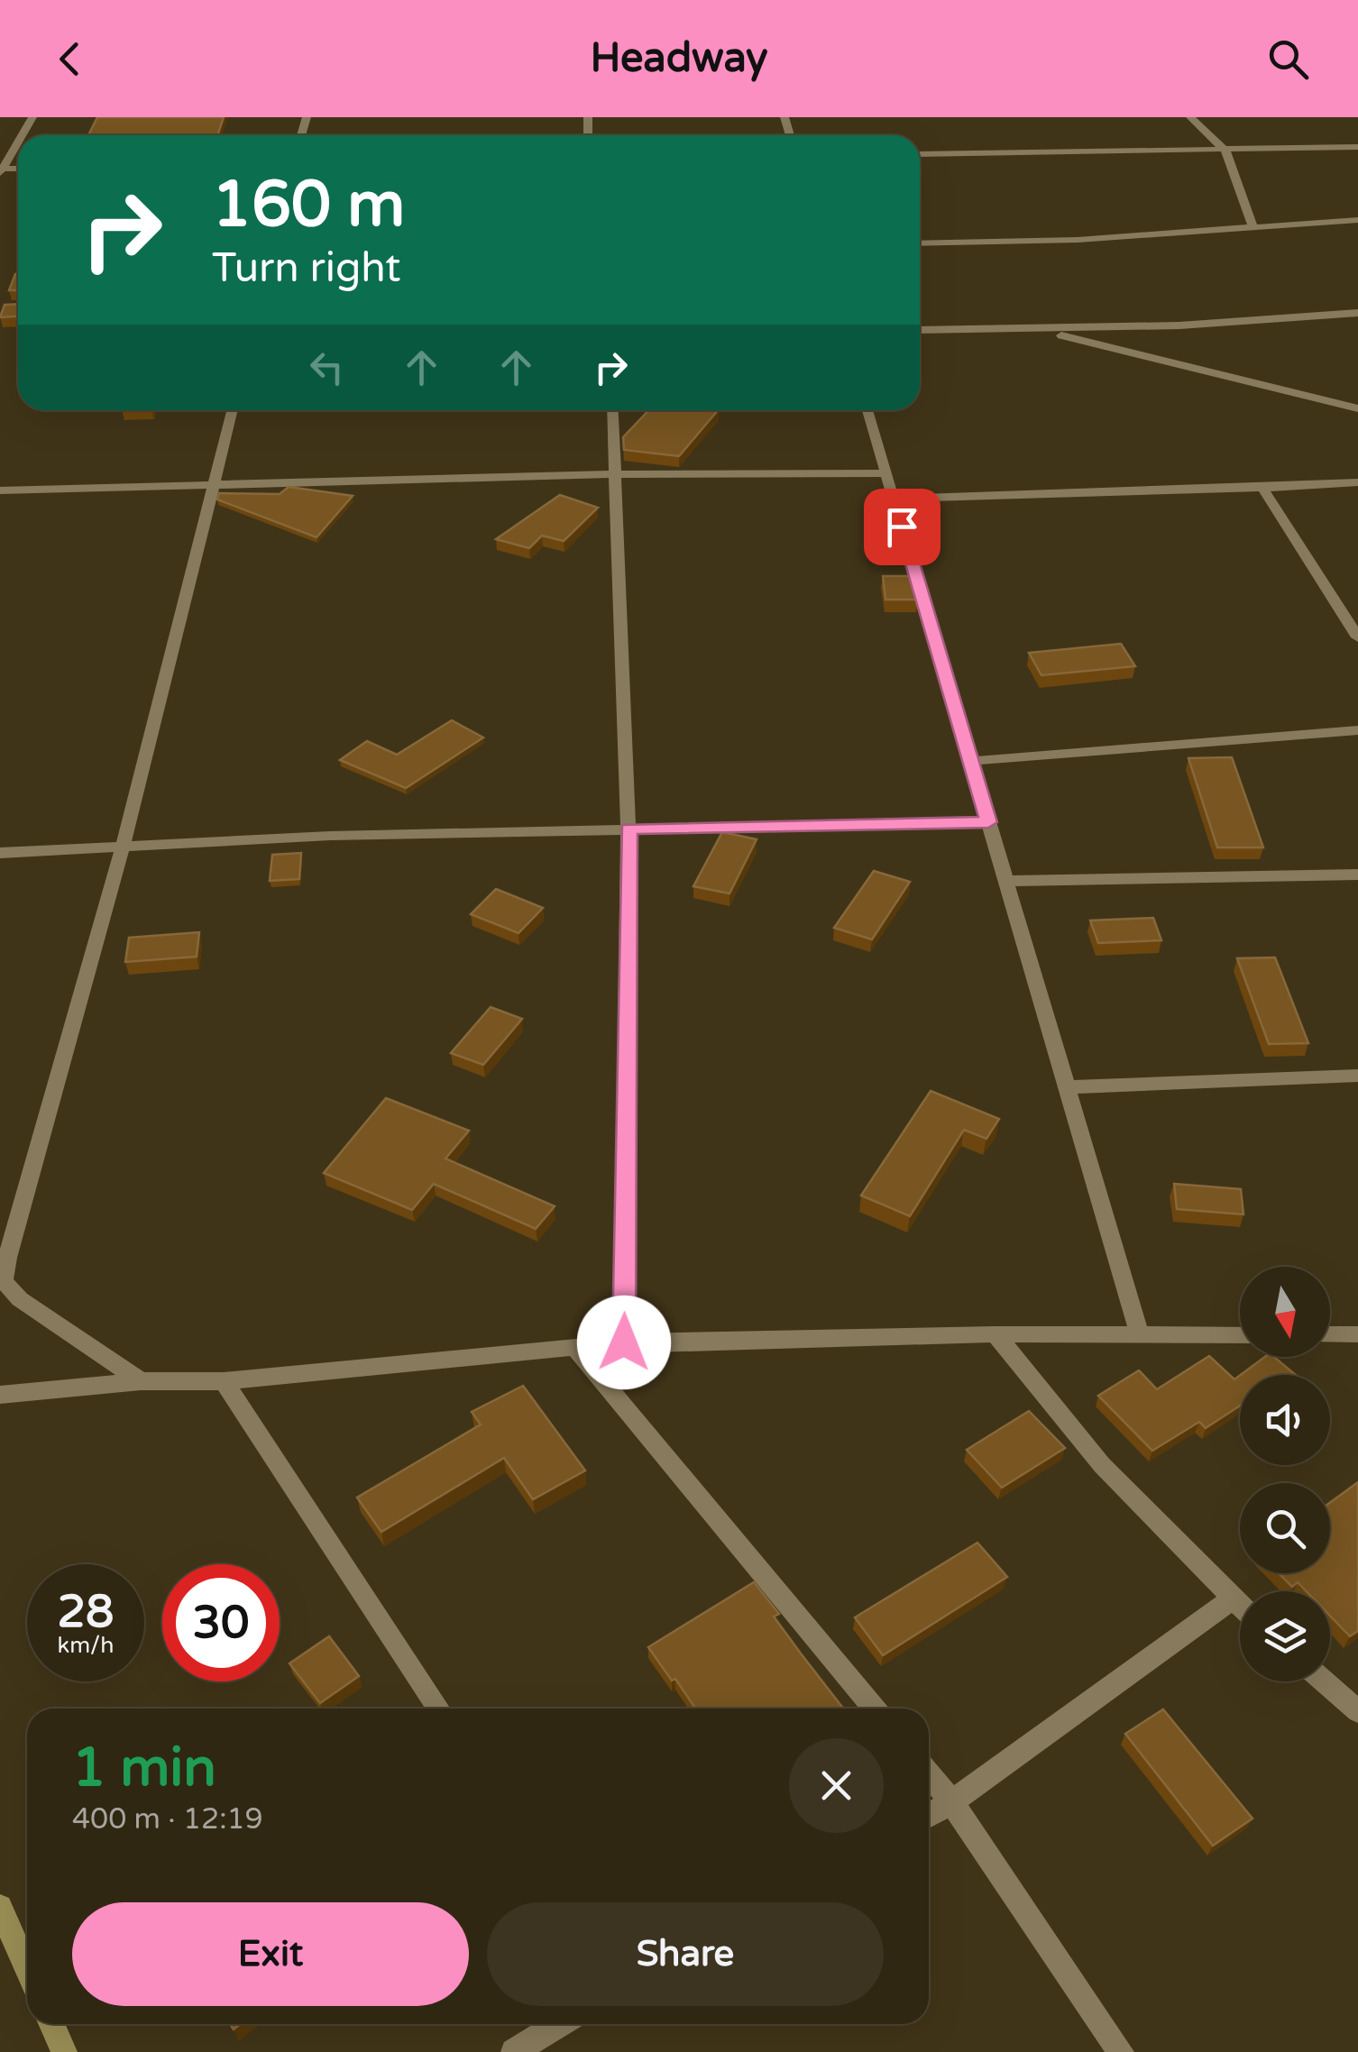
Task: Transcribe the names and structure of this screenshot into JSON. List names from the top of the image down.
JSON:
{
  "north": "bottom",
  "page": {
    "header": "Headway",
    "turn": ["160 m", "Turn right"],
    "speed": "28 km/h",
    "limit": "30",
    "heading": ["1 min", "400 m · 12:19"],
    "buttons": ["Exit", "Share"]
  }
}
